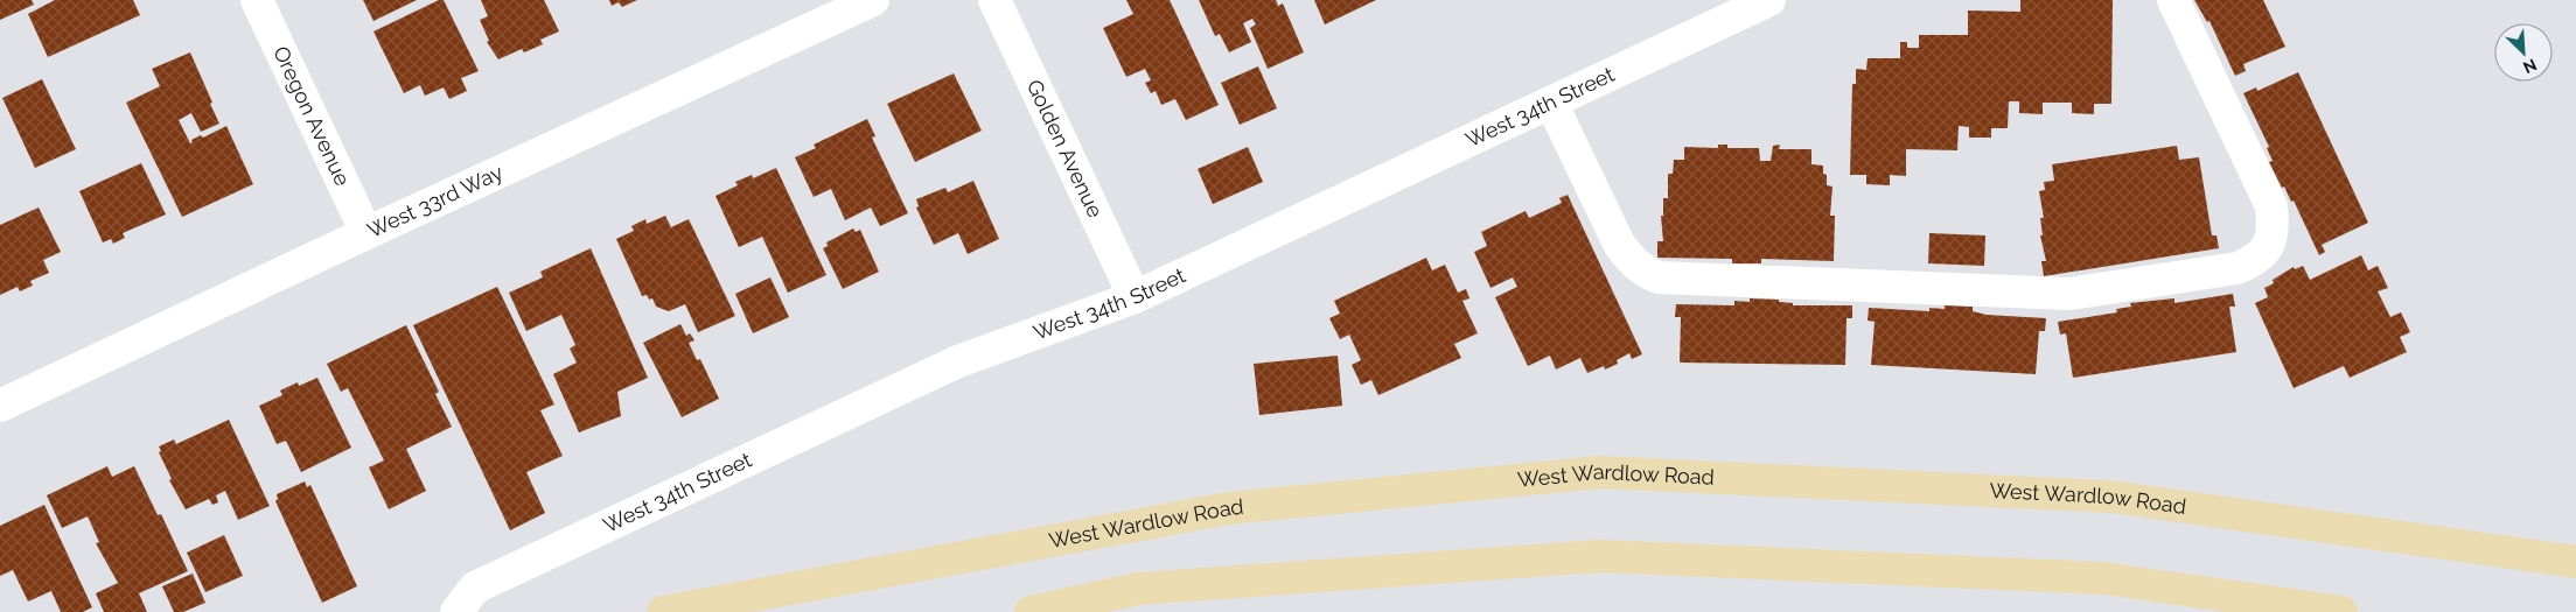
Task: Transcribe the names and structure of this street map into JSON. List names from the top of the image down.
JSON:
{
  "streets": {
    "main road": ["West Wardlow Road"],
    "street": [
      "West 34th Street",
      "Oregon Avenue",
      "Golden Avenue",
      "West 33rd Way"
    ]
  },
  "crossings": [
    ["West 34th Street", "Golden Avenue"],
    ["Oregon Avenue", "West 33rd Way"]
  ],
  "north": "bottom right"
}
